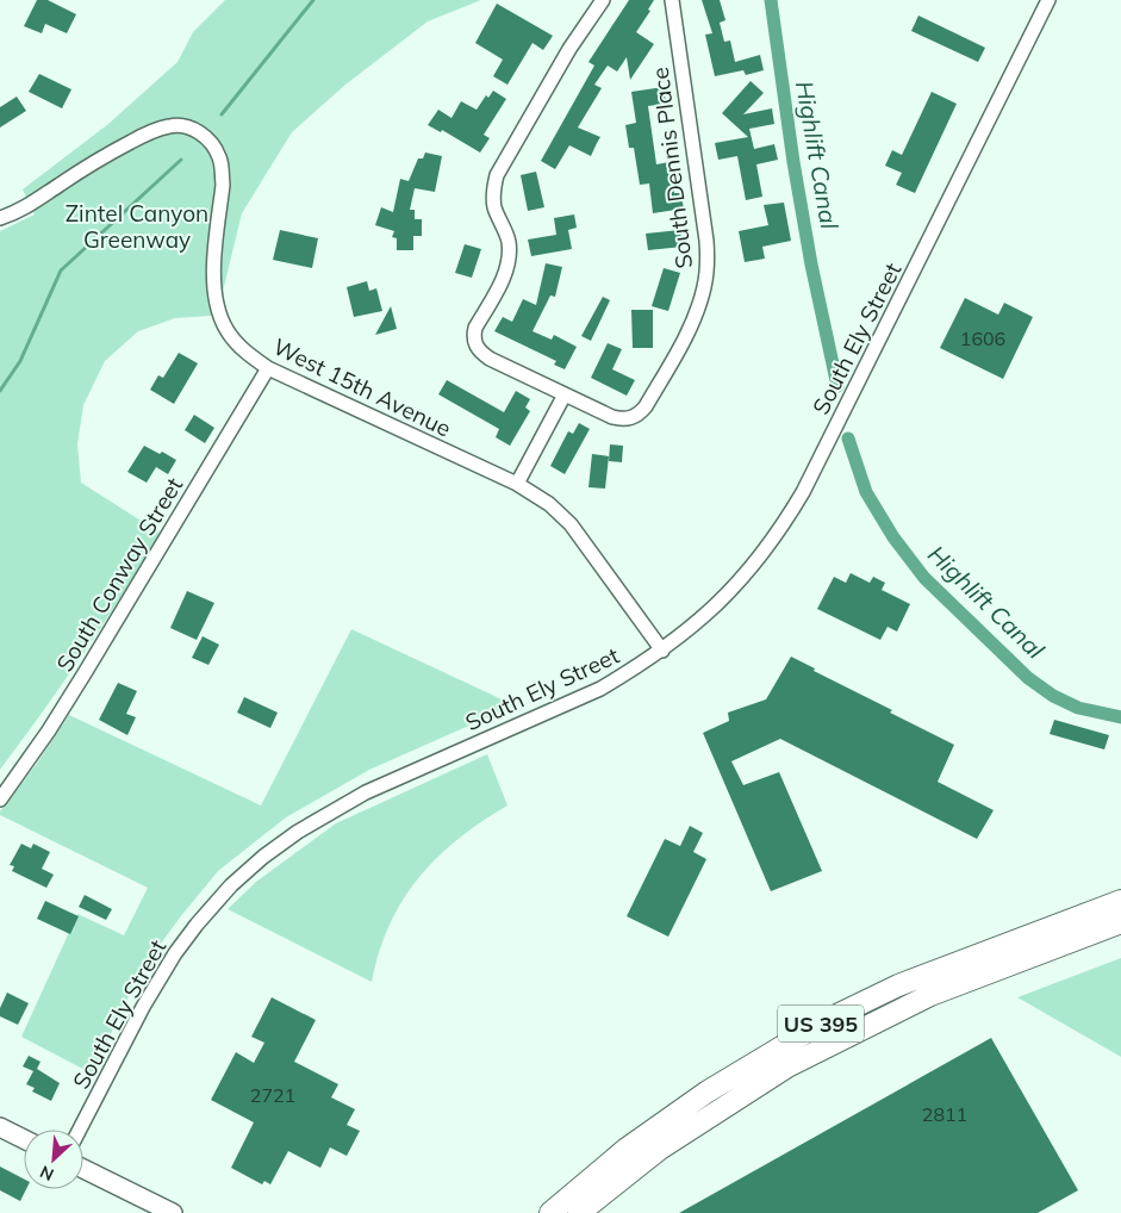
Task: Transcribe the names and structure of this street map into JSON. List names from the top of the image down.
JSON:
{
  "streets": {
    "highway": ["US 395"],
    "street": [
      "South Dennis Place",
      "South Ely Street",
      "West 15th Avenue",
      "South Conway Street"
    ]
  },
  "crossings": [
    ["South Ely Street", "West 15th Avenue"],
    ["West 15th Avenue", "South Conway Street"]
  ],
  "water": ["Highlift Canal"],
  "parks": ["Zintel Canyon Greenway"],
  "house_numbers": ["1606", "2721", "2811"],
  "north": "bottom left"
}
